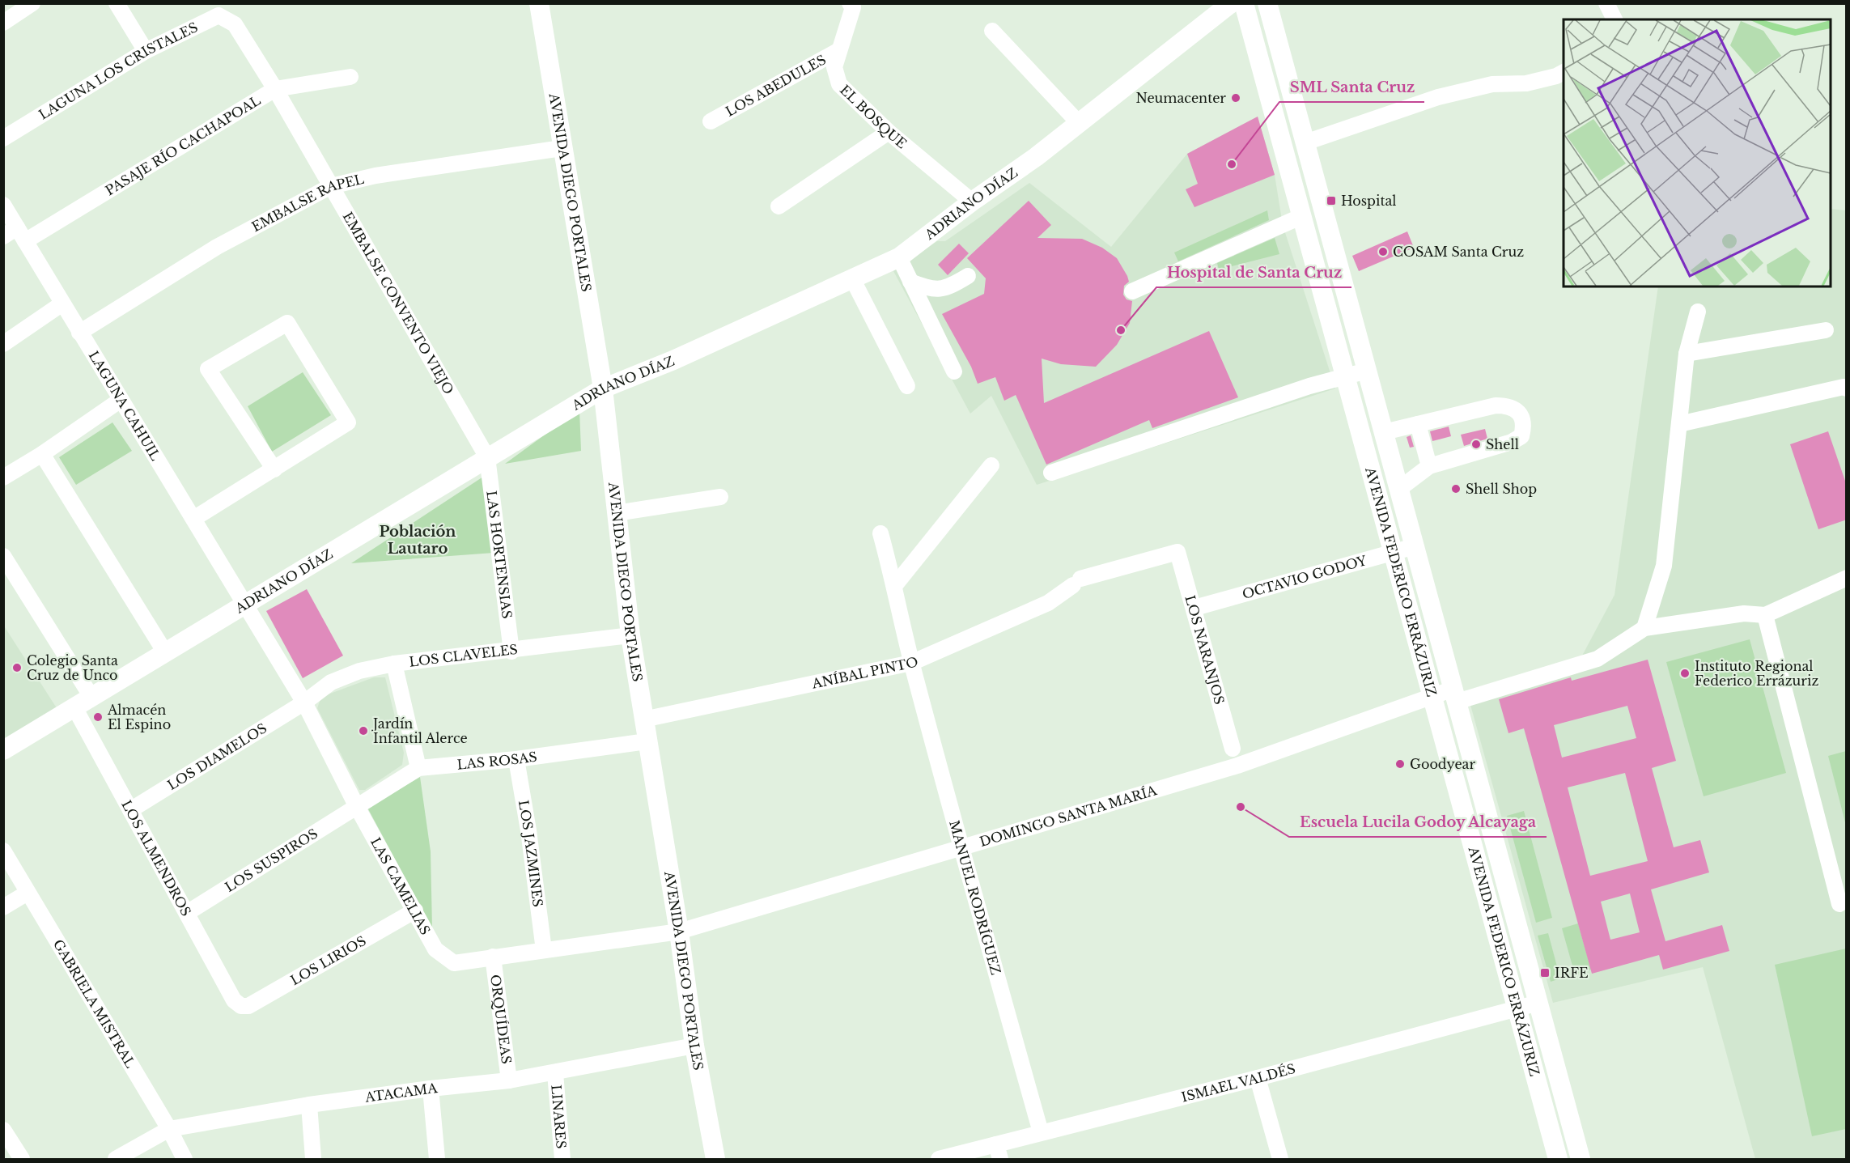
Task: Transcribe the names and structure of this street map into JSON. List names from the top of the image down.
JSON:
{
  "streets": {
    "main road": ["AVENIDA DIEGO PORTALES", "ADRIANO DÍAZ", "AVENIDA FEDERICO ERRÁZURIZ"],
    "street": [
      "LAGUNA LOS CRISTALES",
      "LOS ABEDULES",
      "EL BOSQUE",
      "PASAJE RÍO CACHAPOAL",
      "EMBALSE RAPEL",
      "EMBALSE CONVENTO VIEJO",
      "LAGUNA CAHUIL",
      "LAS HORTENSIAS",
      "OCTAVIO GODOY",
      "LOS NARANJOS",
      "LOS CLAVELES",
      "ANÍBAL PINTO",
      "LOS DIAMELOS",
      "LAS ROSAS",
      "DOMINGO SANTA MARÍA",
      "LOS JAZMINES",
      "LOS ALMENDROS",
      "LOS SUSPIROS",
      "LAS CAMELIAS",
      "MANUEL RODRÍGUEZ",
      "LOS LIRIOS",
      "GABRIELA MISTRAL",
      "ORQUÍDEAS",
      "ISMAEL VALDÉS",
      "ATACAMA",
      "LINARES"
    ]
  },
  "crossings": [
    ["LAGUNA LOS CRISTALES", "EMBALSE CONVENTO VIEJO"],
    ["LOS ABEDULES", "EL BOSQUE"],
    ["EL BOSQUE", "ADRIANO DÍAZ"],
    ["PASAJE RÍO CACHAPOAL", "EMBALSE CONVENTO VIEJO"],
    ["PASAJE RÍO CACHAPOAL", "LAGUNA CAHUIL"],
    ["AVENIDA DIEGO PORTALES", "EMBALSE RAPEL"],
    ["AVENIDA DIEGO PORTALES", "ADRIANO DÍAZ"],
    ["AVENIDA DIEGO PORTALES", "LOS CLAVELES"],
    ["AVENIDA DIEGO PORTALES", "ANÍBAL PINTO"],
    ["AVENIDA DIEGO PORTALES", "LAS ROSAS"],
    ["AVENIDA DIEGO PORTALES", "DOMINGO SANTA MARÍA"],
    ["AVENIDA DIEGO PORTALES", "LAS CAMELIAS"],
    ["AVENIDA DIEGO PORTALES", "ATACAMA"],
    ["EMBALSE RAPEL", "EMBALSE CONVENTO VIEJO"],
    ["EMBALSE RAPEL", "LAGUNA CAHUIL"],
    ["ADRIANO DÍAZ", "EMBALSE CONVENTO VIEJO"],
    ["ADRIANO DÍAZ", "LAGUNA CAHUIL"],
    ["ADRIANO DÍAZ", "LAS HORTENSIAS"],
    ["ADRIANO DÍAZ", "LOS ALMENDROS"],
    ["ADRIANO DÍAZ", "LAS CAMELIAS"],
    ["EMBALSE CONVENTO VIEJO", "LAS HORTENSIAS"],
    ["LAGUNA CAHUIL", "LAS CAMELIAS"],
    ["LAS HORTENSIAS", "LOS CLAVELES"],
    ["OCTAVIO GODOY", "AVENIDA FEDERICO ERRÁZURIZ"],
    ["OCTAVIO GODOY", "LOS NARANJOS"],
    ["AVENIDA FEDERICO ERRÁZURIZ", "DOMINGO SANTA MARÍA"],
    ["AVENIDA FEDERICO ERRÁZURIZ", "ISMAEL VALDÉS"],
    ["LOS NARANJOS", "ANÍBAL PINTO"],
    ["LOS CLAVELES", "LOS DIAMELOS"],
    ["LOS CLAVELES", "LAS CAMELIAS"],
    ["ANÍBAL PINTO", "MANUEL RODRÍGUEZ"],
    ["LOS DIAMELOS", "LOS ALMENDROS"],
    ["LOS DIAMELOS", "LAS CAMELIAS"],
    ["LAS ROSAS", "LOS JAZMINES"],
    ["LAS ROSAS", "LOS SUSPIROS"],
    ["LAS ROSAS", "LAS CAMELIAS"],
    ["DOMINGO SANTA MARÍA", "LAS CAMELIAS"],
    ["DOMINGO SANTA MARÍA", "MANUEL RODRÍGUEZ"],
    ["LOS JAZMINES", "LAS CAMELIAS"],
    ["LOS ALMENDROS", "LOS SUSPIROS"],
    ["LOS ALMENDROS", "LOS LIRIOS"],
    ["LOS SUSPIROS", "LAS CAMELIAS"],
    ["LAS CAMELIAS", "LOS LIRIOS"],
    ["LAS CAMELIAS", "ORQUÍDEAS"],
    ["MANUEL RODRÍGUEZ", "ISMAEL VALDÉS"],
    ["GABRIELA MISTRAL", "ATACAMA"],
    ["ORQUÍDEAS", "ATACAMA"],
    ["ATACAMA", "LINARES"]
  ],
  "districts": ["Población Lautaro"],
  "places": {
    "other": [
      "Neumacenter",
      "SML Santa Cruz",
      "COSAM Santa Cruz",
      "Hospital de Santa Cruz",
      "Shell",
      "Shell Shop",
      "Colegio Santa Cruz de Unco",
      "Instituto Regional Federico Errázuriz",
      "Almacén El Espino",
      "Jardín Infantil Alerce",
      "Goodyear",
      "Escuela Lucila Godoy Alcayaga"
    ],
    "transit": ["Hospital", "IRFE"]
  }
}
